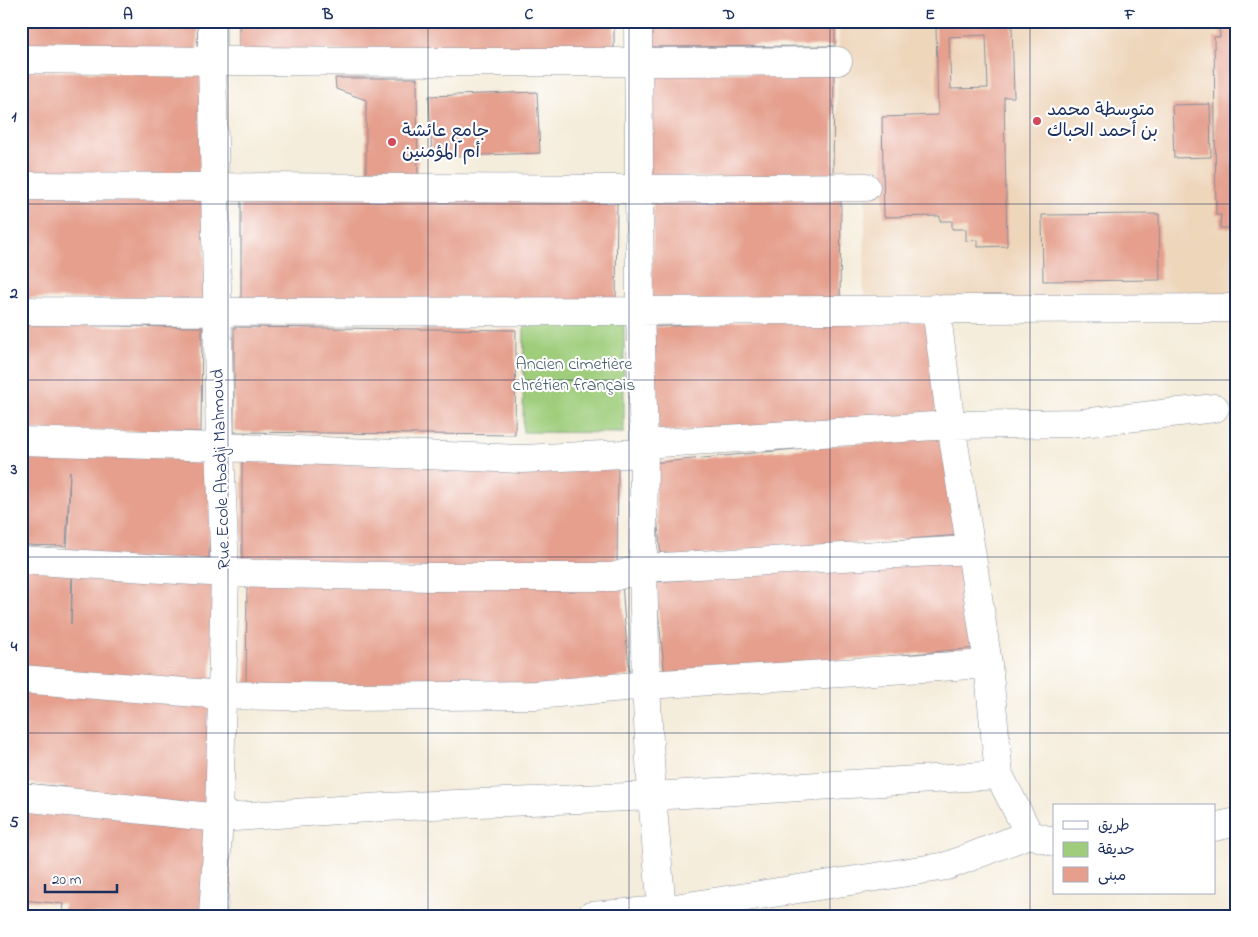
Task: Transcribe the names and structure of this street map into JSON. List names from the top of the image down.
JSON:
{
  "streets": {
    "street": ["Rue Ecole Abadji Mahmoud"]
  },
  "parks": ["Ancien cimetière chrétien français"],
  "places": ["متوسطة محمد بن أحمد الحباك", "جامع عائشة أم المؤمنين"],
  "legend": ["طريق", "حديقة", "مبنى"],
  "scale_bar": "20 m",
  "grid": {
    "columns": [
      "A",
      "B",
      "C",
      "D",
      "E",
      "F"
    ],
    "rows": [
      "1",
      "2",
      "3",
      "4",
      "5"
    ]
  }
}
